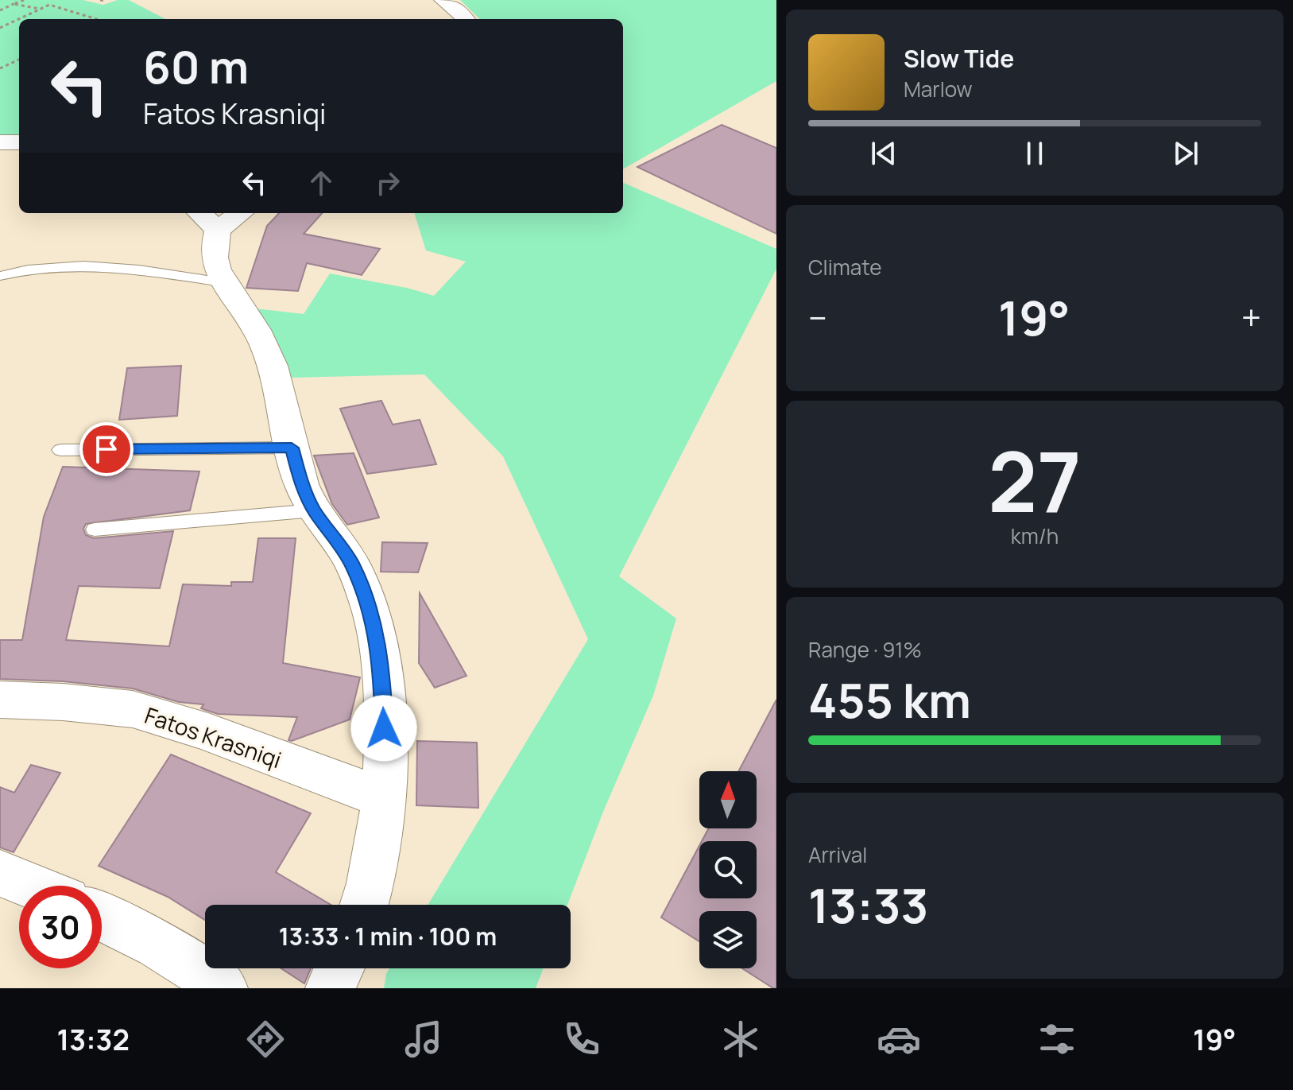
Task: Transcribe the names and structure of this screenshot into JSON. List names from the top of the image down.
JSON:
{
  "streets": {
    "street": ["Fatos Krasniqi"]
  },
  "north": "top",
  "page": {
    "turn": ["60 m", "Fatos Krasniqi"],
    "song": ["Slow Tide", "Marlow"],
    "tile": [
      "Climate",
      ["27", "km/h"],
      ["Range · 91%", "455 km"],
      ["Arrival", "13:33"]
    ],
    "heat": ["−", "19°", "+"],
    "limit": "30",
    "trip": "13:33 · 1 min · 100 m",
    "tabs": ["13:32", "19°"]
  }
}
